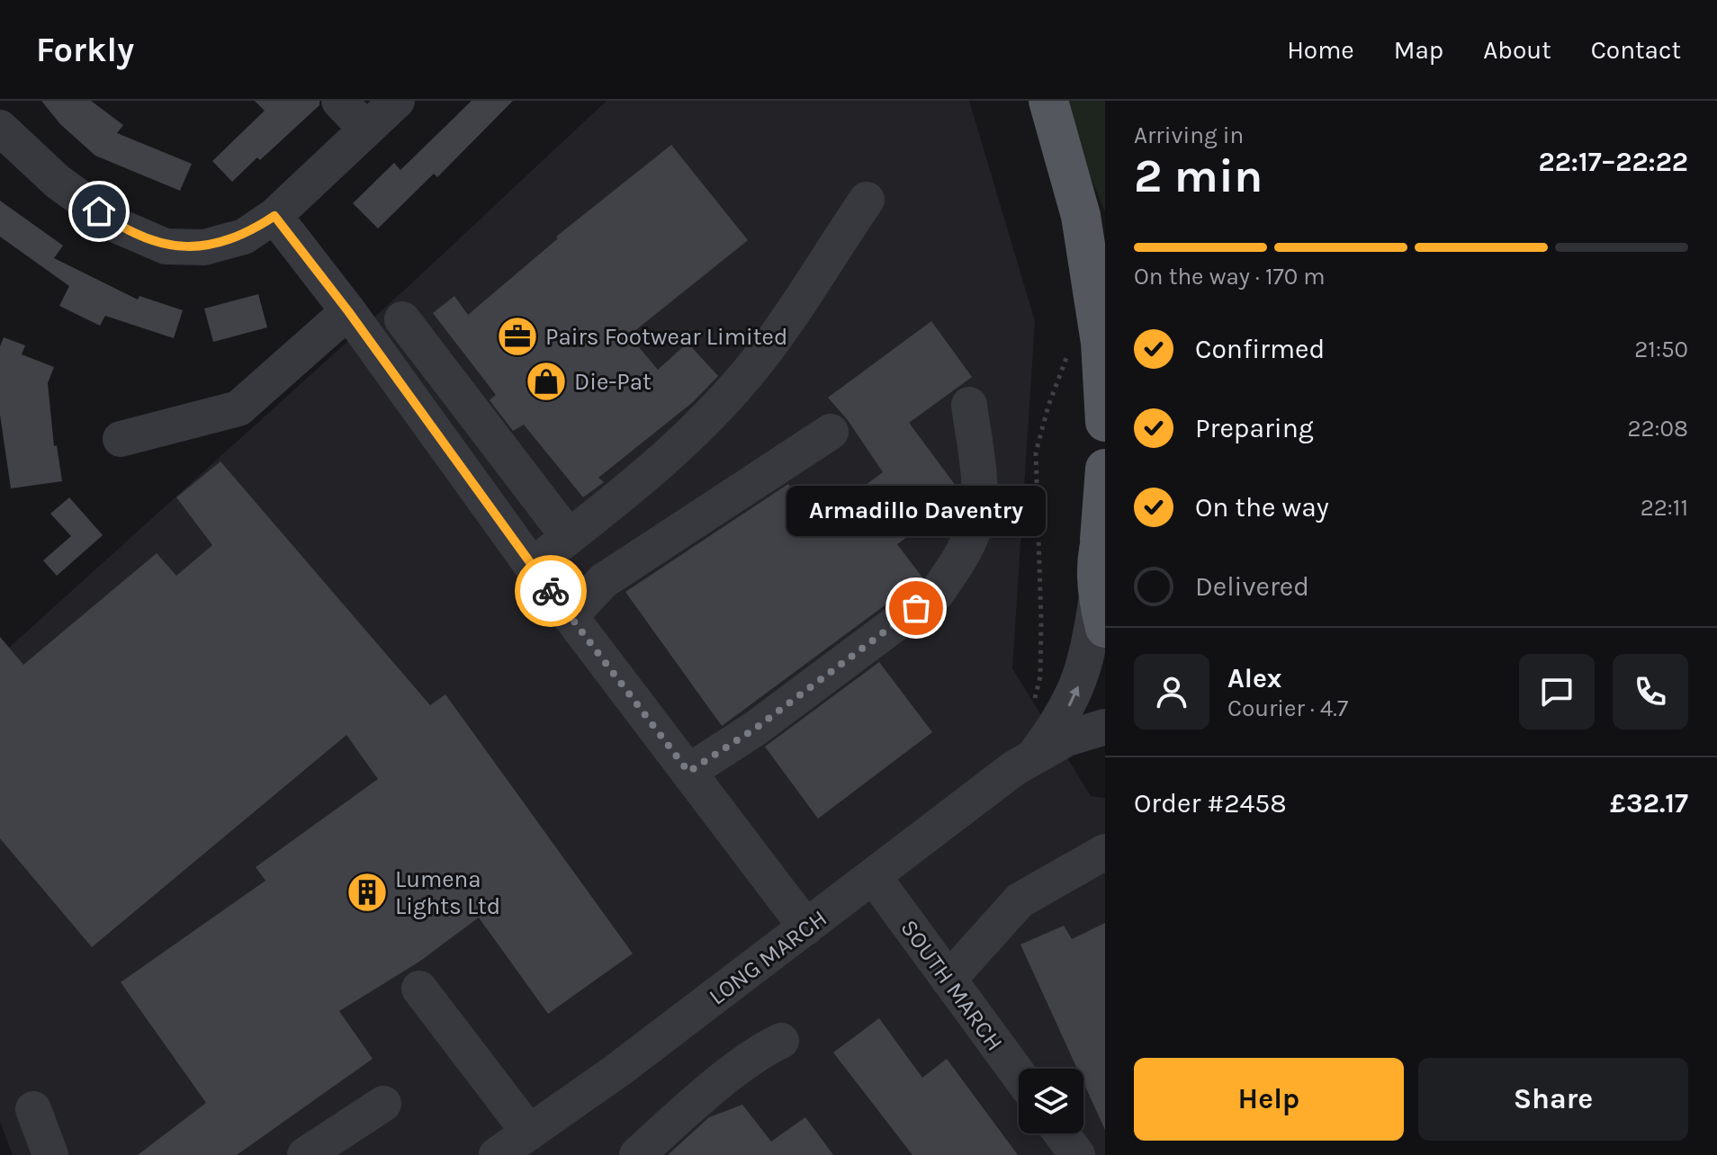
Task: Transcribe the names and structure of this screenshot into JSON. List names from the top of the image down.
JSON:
{
  "streets": {
    "street": ["LONG MARCH", "SOUTH MARCH"]
  },
  "crossings": [
    ["LONG MARCH", "SOUTH MARCH"]
  ],
  "places": {
    "office": ["Pairs Footwear Limited"],
    "shop": ["Die-Pat"],
    "other": ["Armadillo Daventry"],
    "building": ["Lumena Lights Ltd"]
  },
  "page": {
    "header": "Forkly",
    "nav": [
      "Home",
      "Map",
      "About",
      "Contact"
    ],
    "heading": ["2 min", "Arriving in", "22:17–22:22"],
    "panel": [
      "Alex",
      "Courier · 4.7",
      "Order #2458",
      "£32.17"
    ],
    "bar": "On the way · 170 m",
    "list": [
      ["Confirmed", "21:50"],
      ["Preparing", "22:08"],
      ["On the way", "22:11"],
      "Delivered"
    ],
    "bubble": "Armadillo Daventry",
    "buttons": ["Help", "Share"]
  }
}
